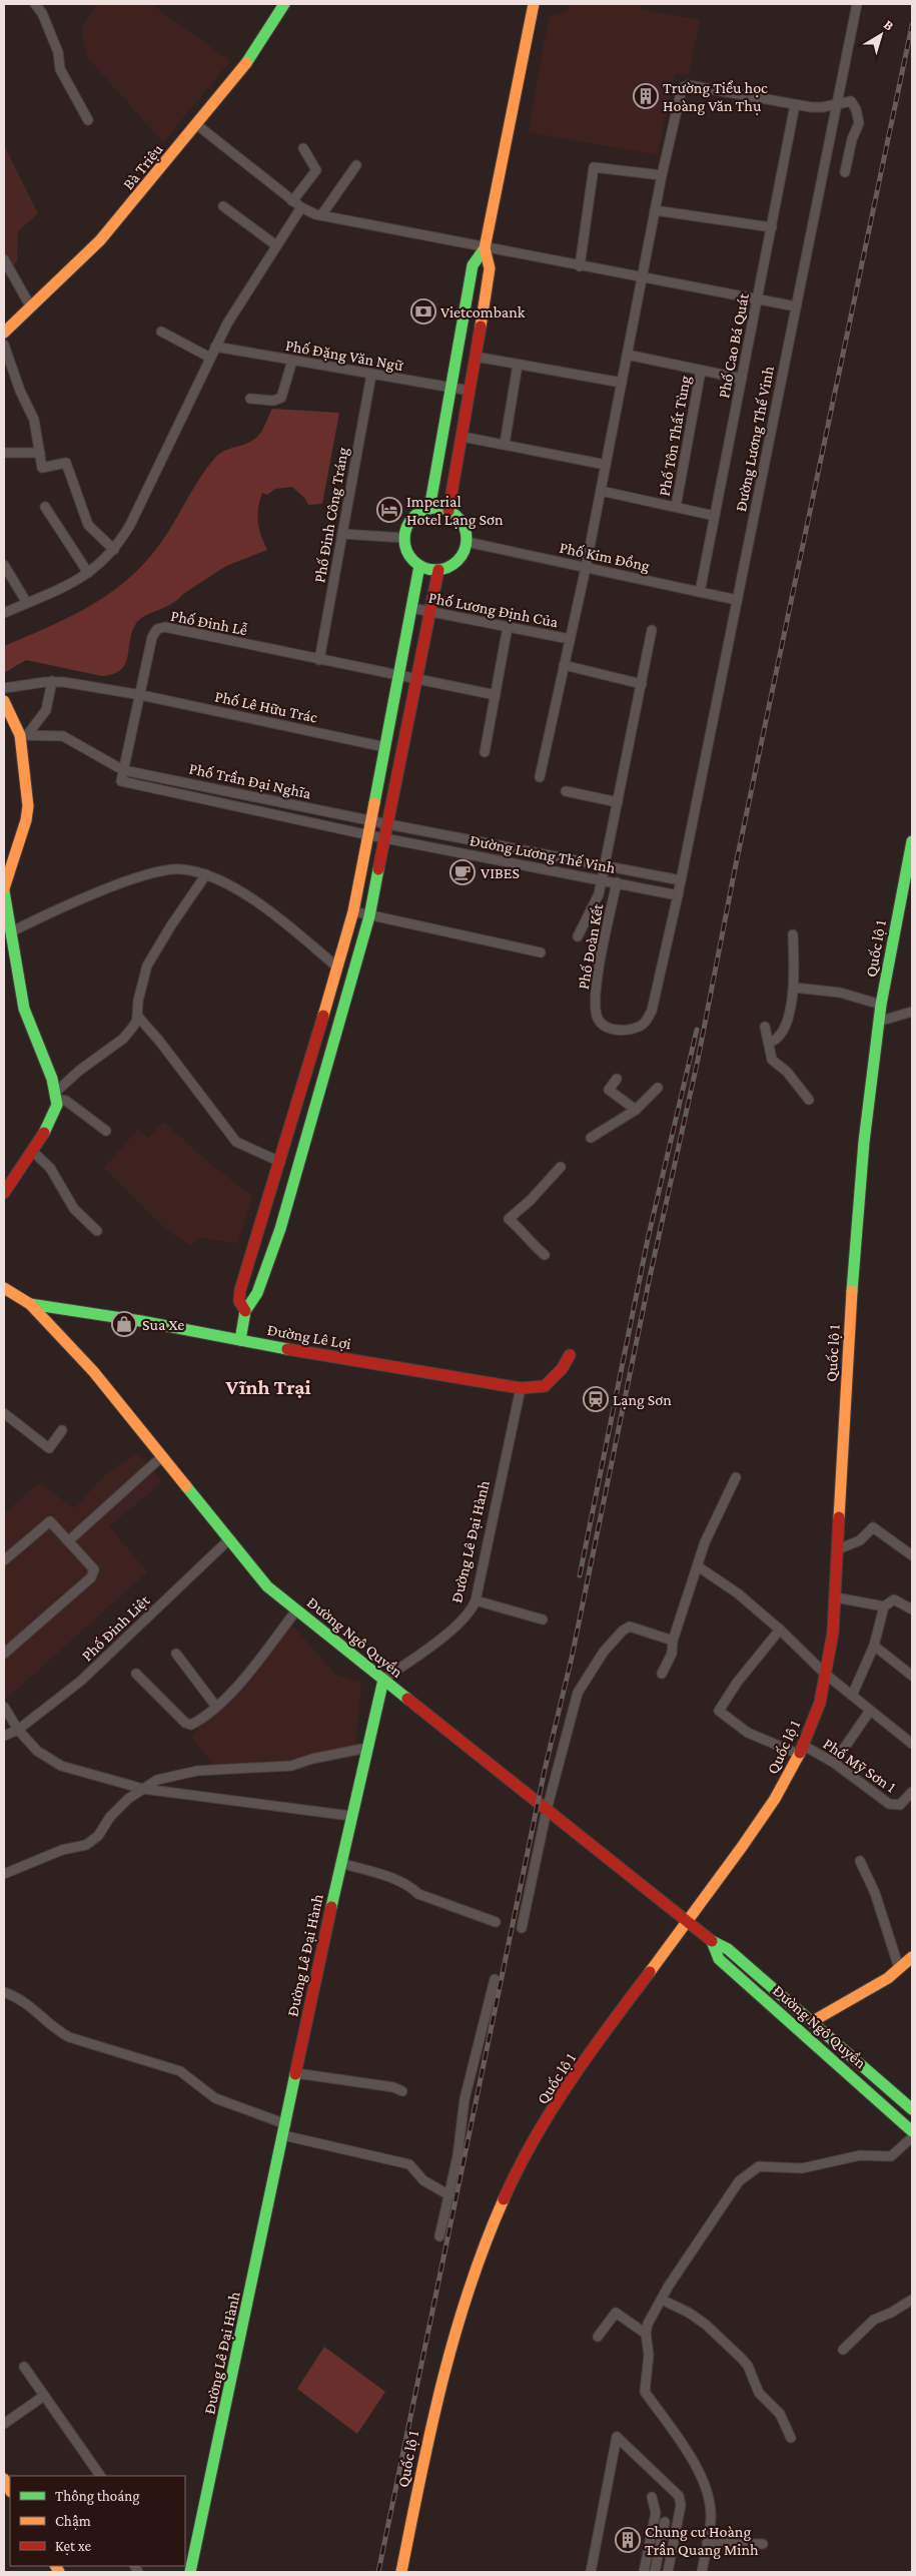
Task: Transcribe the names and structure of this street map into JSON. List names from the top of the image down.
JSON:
{
  "streets": {
    "main road": [
      "Bà Triệu",
      "Quốc lộ 1",
      "Đường Lê Lợi",
      "Đường Lê Đại Hành",
      "Đường Ngô Quyền"
    ],
    "street": [
      "Phố Cao Bá Quát",
      "Phố Đặng Văn Ngữ",
      "Phố Tôn Thất Tùng",
      "Đường Lương Thế Vinh",
      "Phố Đinh Công Tráng",
      "Phố Kim Đồng",
      "Phố Lương Định Của",
      "Phố Đinh Lễ",
      "Phố Lê Hữu Trác",
      "Phố Trần Đại Nghĩa",
      "Phố Đoàn Kết",
      "Phố Đinh Liệt",
      "Phố Mỹ Sơn 1"
    ]
  },
  "crossings": [
    ["Phố Cao Bá Quát", "Phố Kim Đồng"],
    ["Phố Đặng Văn Ngữ", "Phố Đinh Công Tráng"],
    ["Đường Lương Thế Vinh", "Phố Kim Đồng"],
    ["Đường Lương Thế Vinh", "Phố Trần Đại Nghĩa"],
    ["Đường Lương Thế Vinh", "Phố Đoàn Kết"],
    ["Phố Đinh Công Tráng", "Phố Đinh Lễ"],
    ["Phố Đinh Lễ", "Phố Lê Hữu Trác"],
    ["Phố Đinh Lễ", "Phố Trần Đại Nghĩa"],
    ["Quốc lộ 1", "Đường Ngô Quyền"],
    ["Quốc lộ 1", "Phố Mỹ Sơn 1"],
    ["Đường Lê Lợi", "Đường Lê Đại Hành"],
    ["Đường Lê Lợi", "Đường Ngô Quyền"],
    ["Đường Lê Đại Hành", "Đường Ngô Quyền"],
    ["Phố Đinh Liệt", "Đường Ngô Quyền"]
  ],
  "districts": ["Vĩnh Trại"],
  "places": {
    "building": ["Trường Tiểu học Hoàng Văn Thụ", "Chung cư Hoàng Trần Quang Minh"],
    "bank": ["Vietcombank"],
    "hotel": ["Imperial Hotel Lạng Sơn"],
    "cafe": ["VIBES"],
    "shop": ["Sua Xe"],
    "station": ["Lạng Sơn"]
  },
  "legend": ["Thông thoáng", "Chậm", "Kẹt xe"],
  "north": "top right"
}
